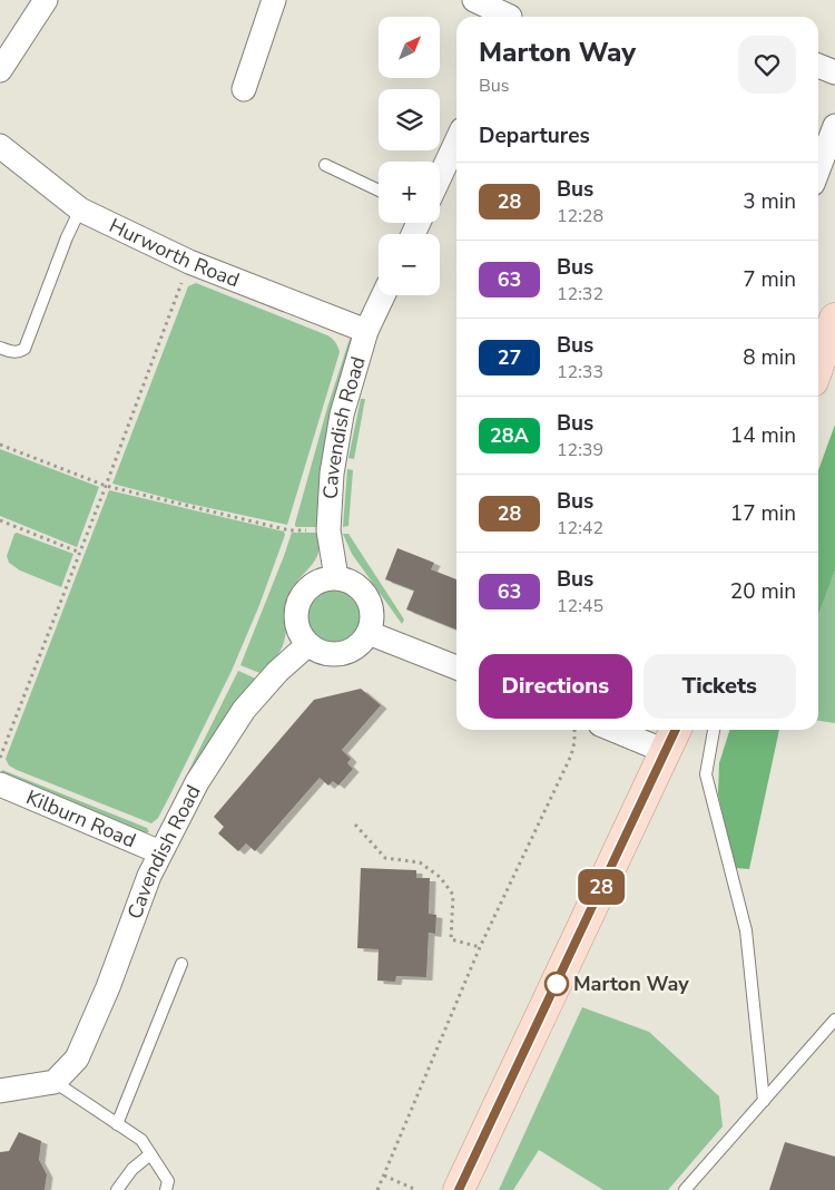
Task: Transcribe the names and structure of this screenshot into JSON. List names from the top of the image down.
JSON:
{
  "streets": {
    "street": ["Hurworth Road", "Cavendish Road", "Kilburn Road"]
  },
  "crossings": [
    ["Hurworth Road", "Cavendish Road"],
    ["Cavendish Road", "Kilburn Road"]
  ],
  "places": ["Marton Way"],
  "lines": ["bus line 28"],
  "north": "top right",
  "page": {
    "on_map": "28",
    "map_buttons": ["+", "−"],
    "heading": [
      ["Marton Way", "Bus"],
      "Departures"
    ],
    "list": [
      {
        "mark": "28",
        "name": "Bus",
        "note": "12:28",
        "value": "3 min"
      },
      {
        "mark": "63",
        "name": "Bus",
        "note": "12:32",
        "value": "7 min"
      },
      {
        "mark": "27",
        "name": "Bus",
        "note": "12:33",
        "value": "8 min"
      },
      {
        "mark": "28A",
        "name": "Bus",
        "note": "12:39",
        "value": "14 min"
      },
      {
        "mark": "28",
        "name": "Bus",
        "note": "12:42",
        "value": "17 min"
      },
      {
        "mark": "63",
        "name": "Bus",
        "note": "12:45",
        "value": "20 min"
      }
    ],
    "buttons": ["Directions", "Tickets"]
  }
}
